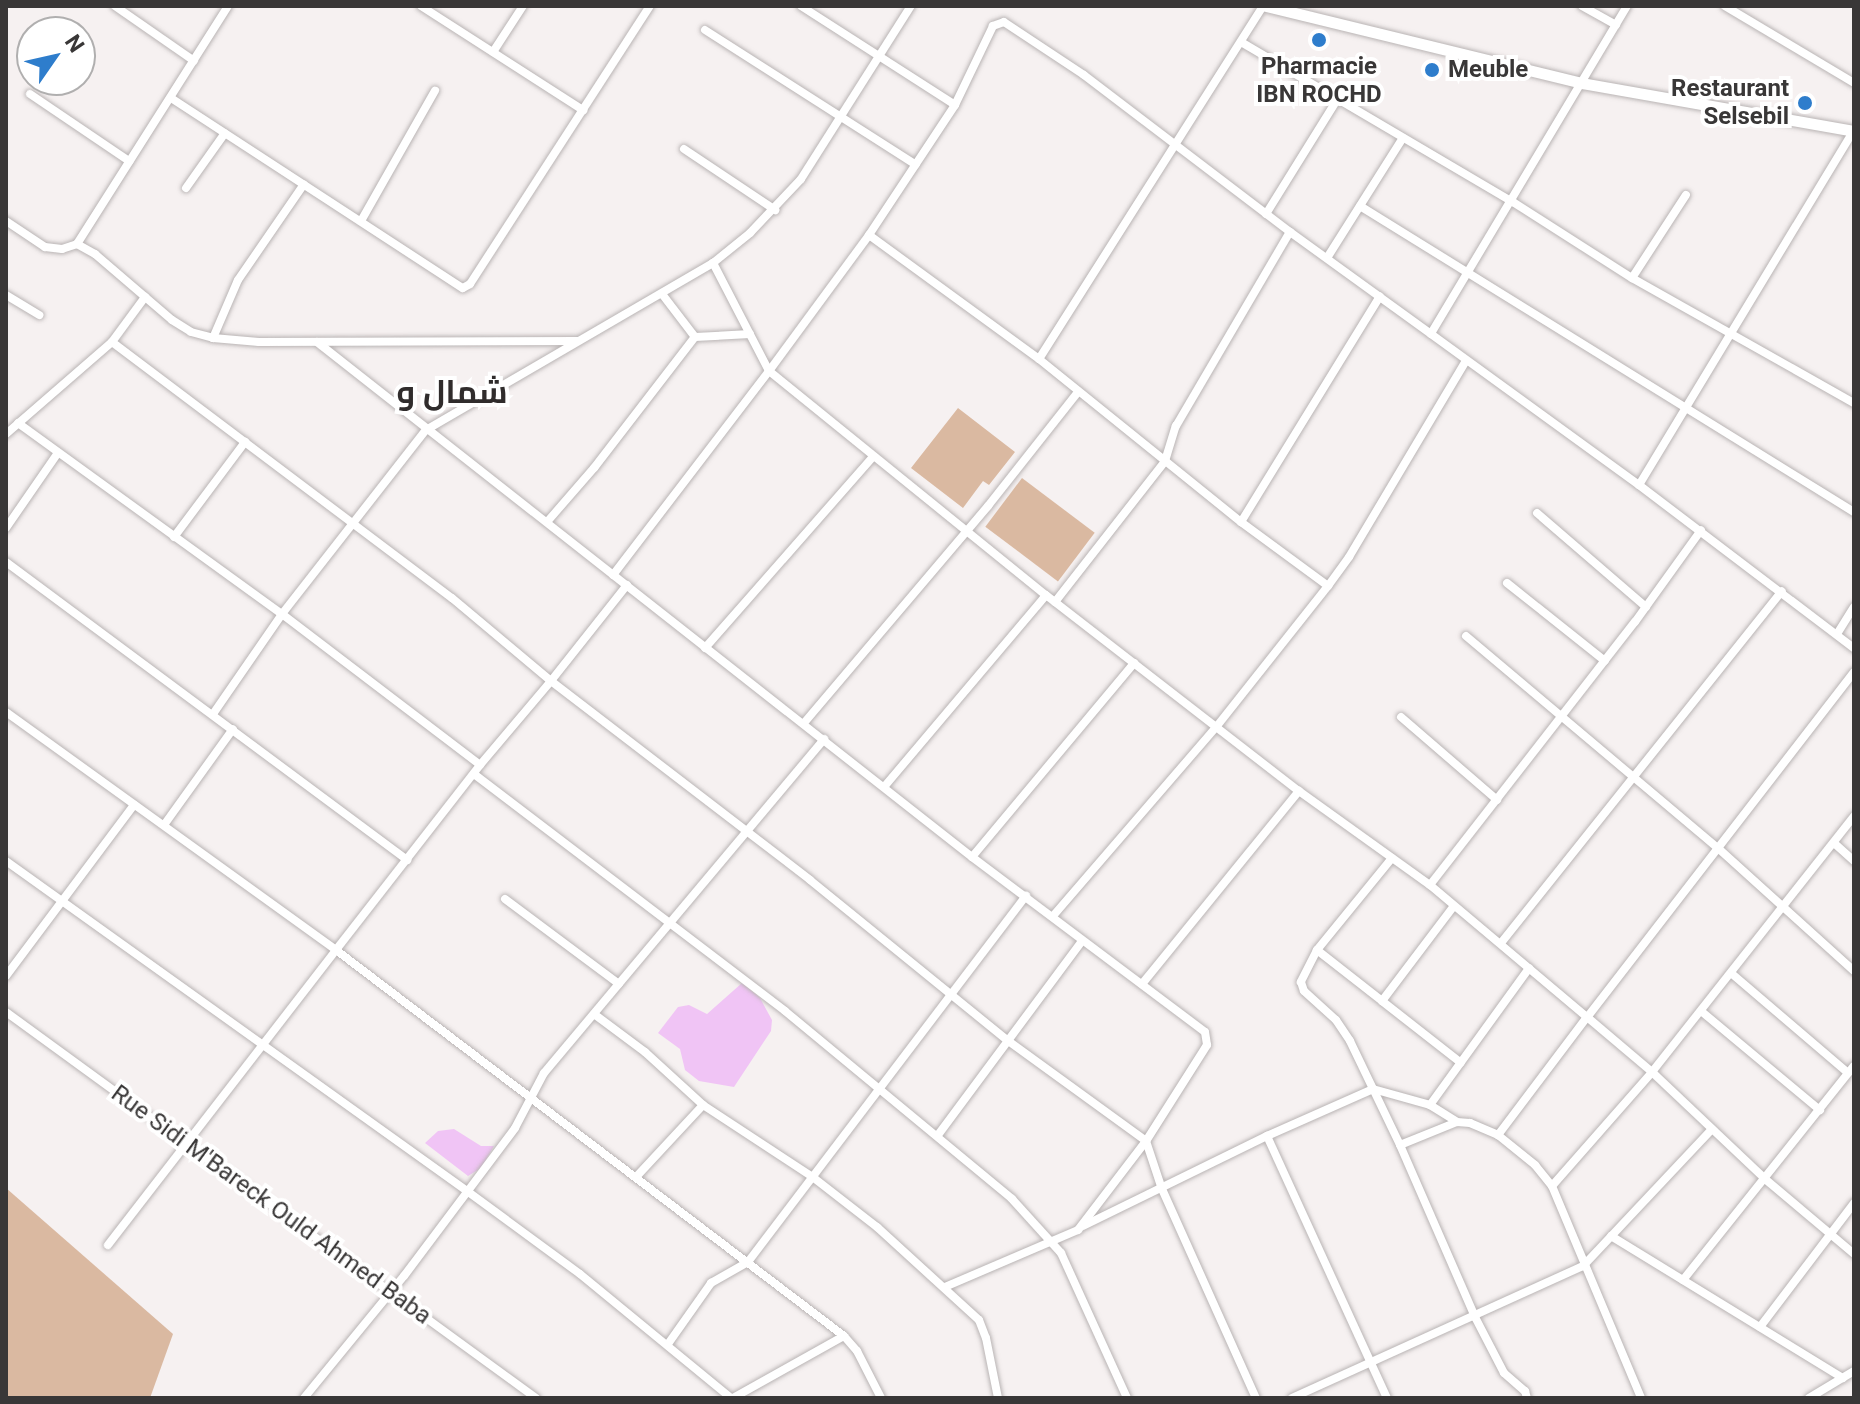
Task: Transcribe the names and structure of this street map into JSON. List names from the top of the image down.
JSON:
{
  "streets": {
    "street": ["Rue Sidi M'Bareck Ould Ahmed Baba"]
  },
  "districts": ["شمال و"],
  "places": ["Pharmacie IBN ROCHD", "Meuble", "Restaurant Selsebil"],
  "north": "top right"
}
